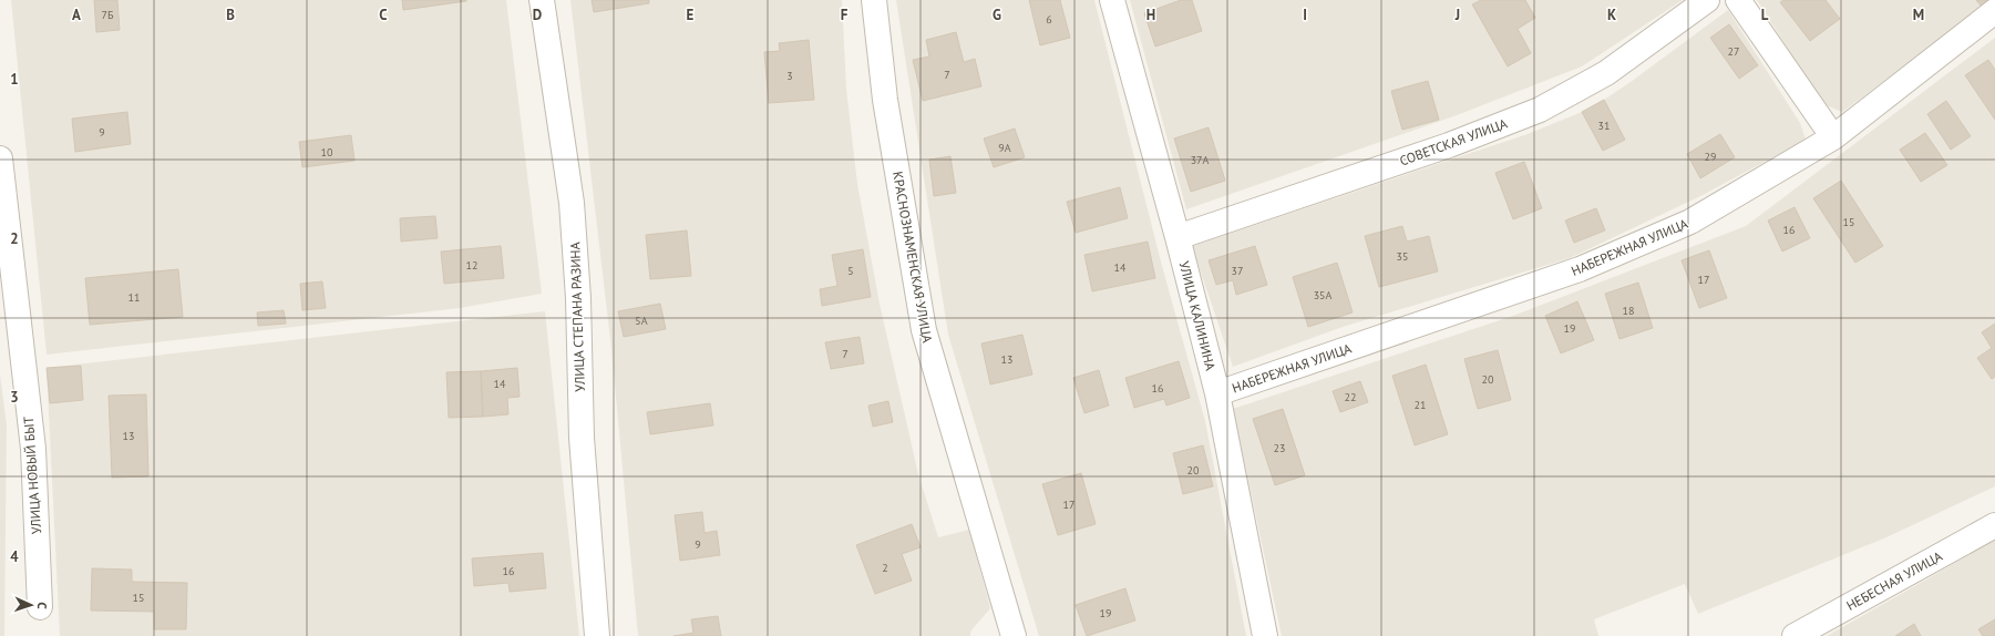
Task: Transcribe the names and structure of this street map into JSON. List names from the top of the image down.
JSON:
{
  "streets": {
    "street": [
      "СОВЕТСКАЯ УЛИЦА",
      "НАБЕРЕЖНАЯ УЛИЦА",
      "КРАСНОЗНАМЕНСКАЯ УЛИЦА",
      "УЛИЦА КАЛИНИНА",
      "УЛИЦА СТЕПАНА РАЗИНА",
      "УЛИЦА НОВЫЙ БЫТ",
      "НЕБЕСНАЯ УЛИЦА"
    ]
  },
  "crossings": [
    ["СОВЕТСКАЯ УЛИЦА", "УЛИЦА КАЛИНИНА"],
    ["НАБЕРЕЖНАЯ УЛИЦА", "УЛИЦА КАЛИНИНА"]
  ],
  "house_numbers": [
    "7Б",
    "6",
    "27",
    "7",
    "3",
    "31",
    "9",
    "9А",
    "10",
    "29",
    "37А",
    "15",
    "16",
    "35",
    "12",
    "14",
    "5",
    "37",
    "17",
    "35А",
    "11",
    "18",
    "5А",
    "19",
    "7",
    "13",
    "20",
    "14",
    "16",
    "22",
    "21",
    "13",
    "23",
    "20",
    "17",
    "9",
    "2",
    "16",
    "15",
    "19"
  ],
  "north": "right",
  "grid": {
    "columns": [
      "A",
      "B",
      "C",
      "D",
      "E",
      "F",
      "G",
      "H",
      "I",
      "J",
      "K",
      "L",
      "M"
    ],
    "rows": [
      "1",
      "2",
      "3",
      "4"
    ]
  }
}
